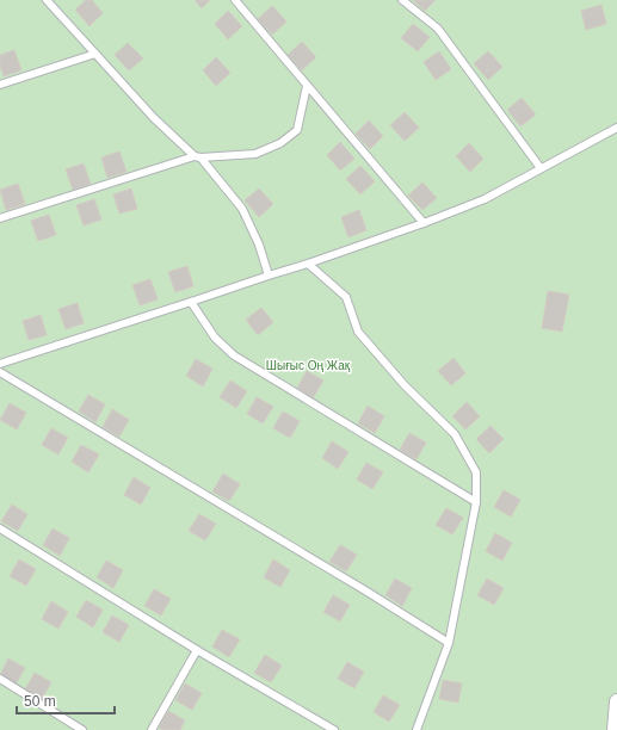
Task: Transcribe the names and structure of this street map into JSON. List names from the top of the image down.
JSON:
{
  "parks": ["Шығыс Оң Жақ"],
  "scale_bar": "50 m"
}
